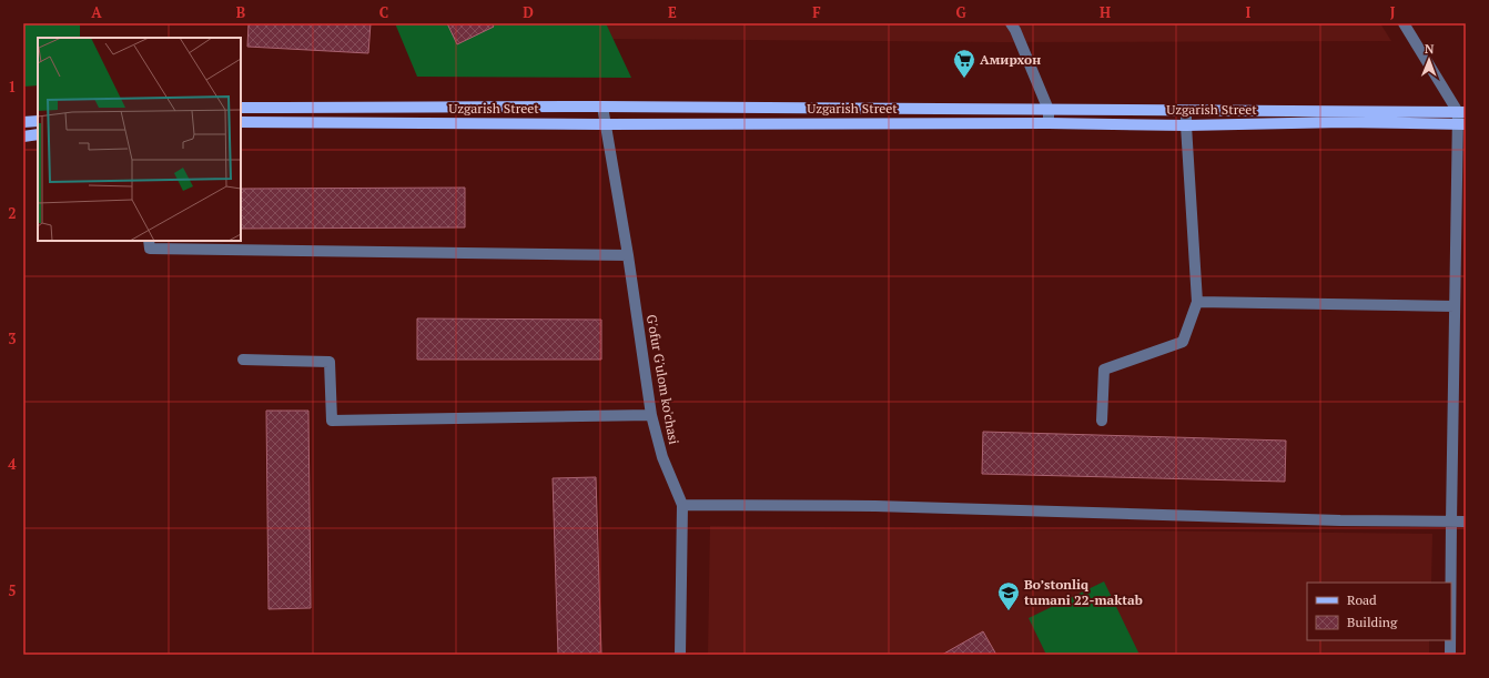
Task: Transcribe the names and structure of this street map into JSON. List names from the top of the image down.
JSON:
{
  "streets": {
    "main road": ["Uzgarish Street"],
    "street": ["G'ofur G'ulom ko'chasi"]
  },
  "crossings": [
    ["Uzgarish Street", "G'ofur G'ulom ko'chasi"]
  ],
  "places": {
    "supermarket": ["Амирхон"],
    "school or university": ["Bo’stonliq tumani 22-maktab"]
  },
  "legend": ["Road", "Building"],
  "north": "top",
  "grid": {
    "columns": [
      "A",
      "B",
      "C",
      "D",
      "E",
      "F",
      "G",
      "H",
      "I",
      "J"
    ],
    "rows": [
      "1",
      "2",
      "3",
      "4",
      "5"
    ]
  }
}
